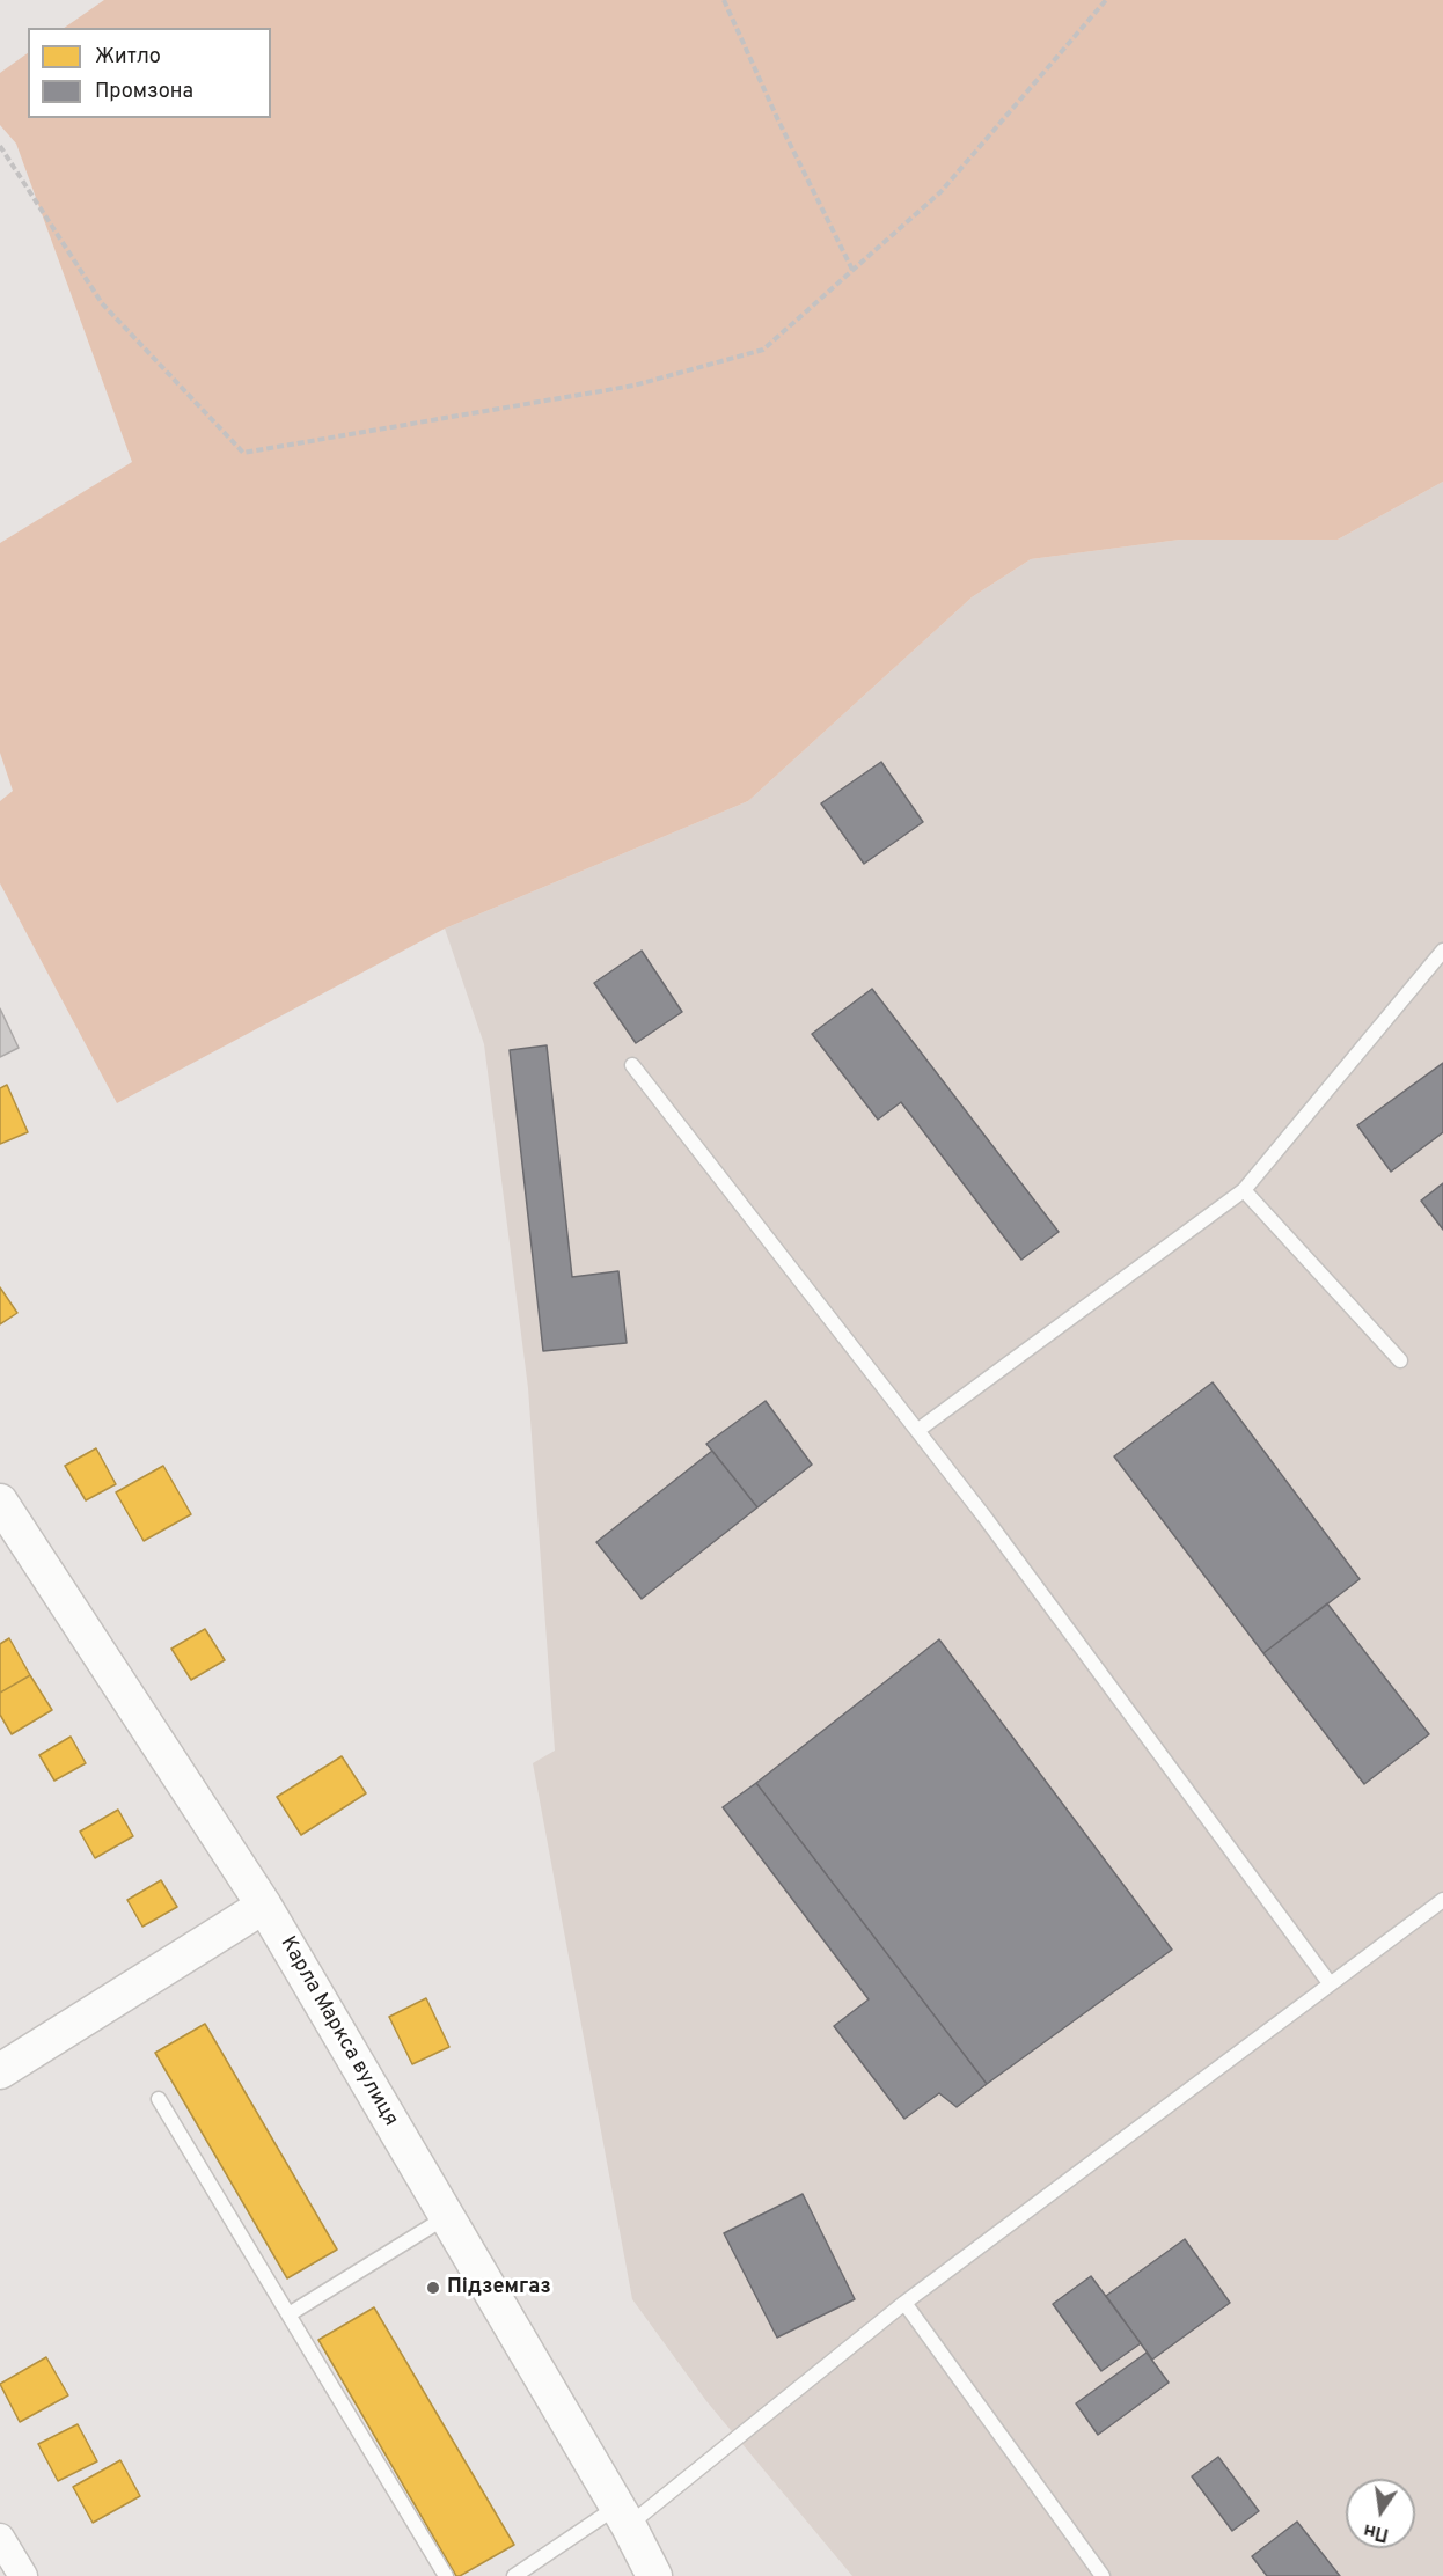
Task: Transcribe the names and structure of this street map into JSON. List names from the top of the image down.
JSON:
{
  "streets": {
    "street": ["Карла Маркса вулиця"]
  },
  "places": ["Підземгаз"],
  "legend": ["Житло", "Промзона"],
  "north": "bottom"
}
